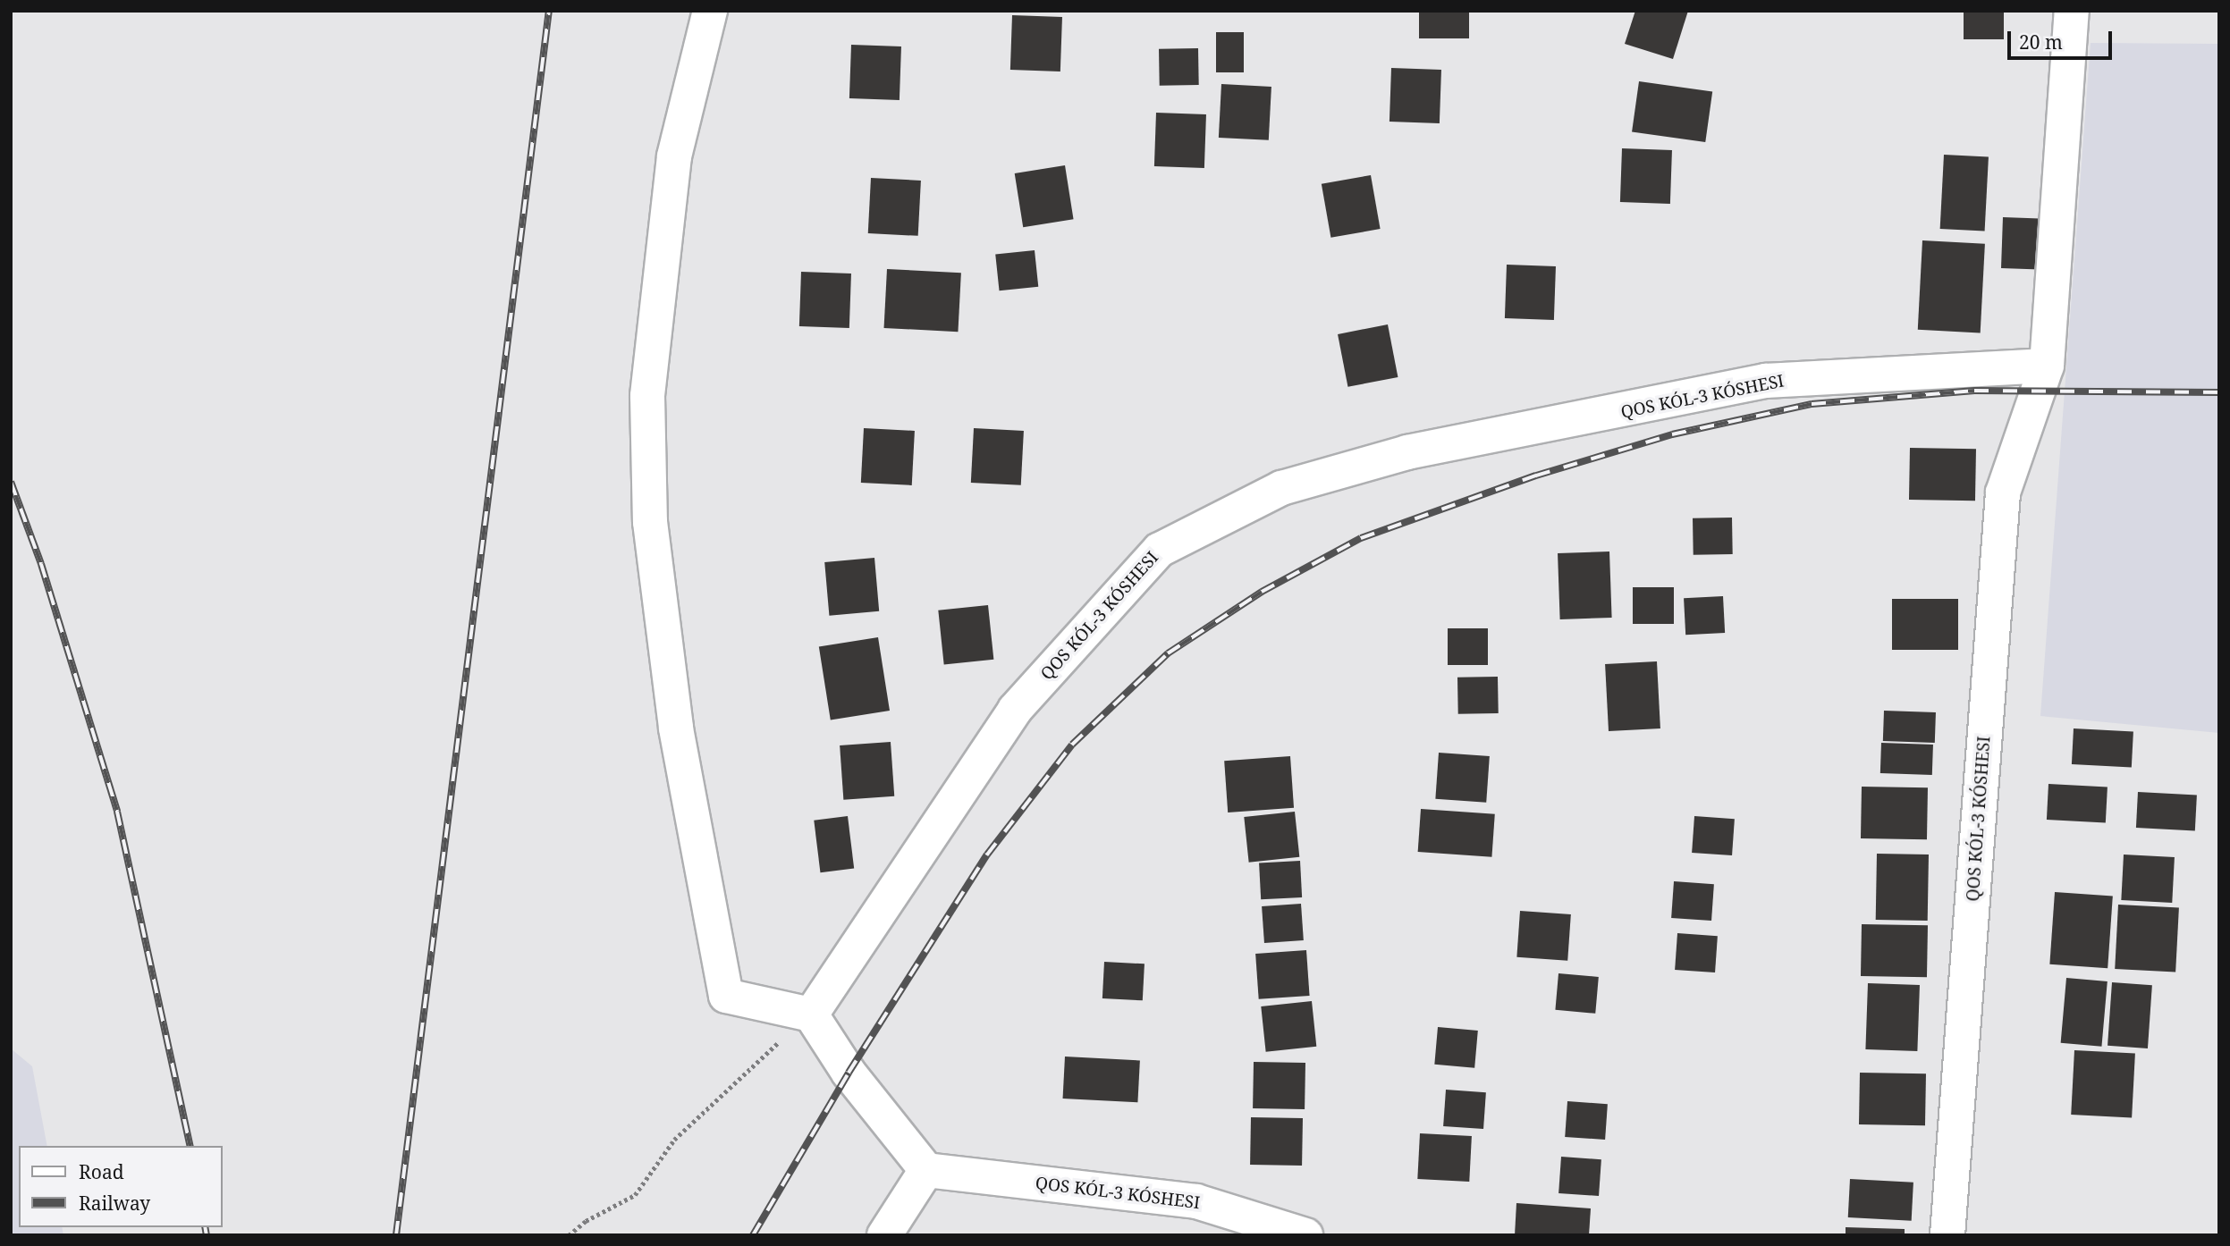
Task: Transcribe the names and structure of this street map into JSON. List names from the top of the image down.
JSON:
{
  "streets": {
    "street": ["QOS KÓL-3 KÓSHESI"]
  },
  "legend": ["Road", "Railway"],
  "scale_bar": "20 m"
}
